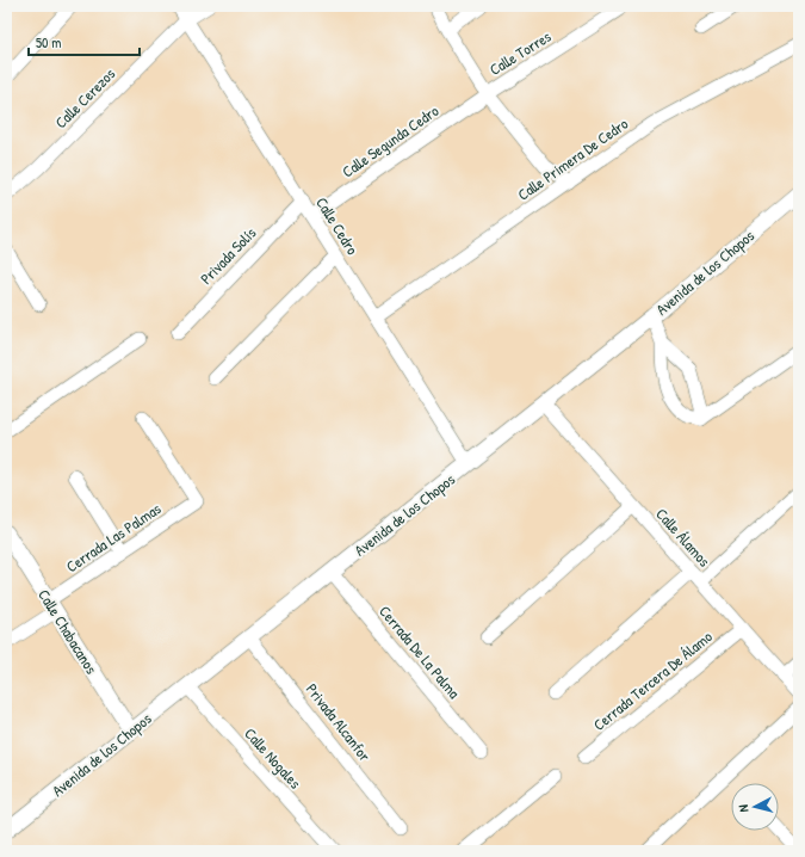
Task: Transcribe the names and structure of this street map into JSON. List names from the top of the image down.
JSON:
{
  "streets": {
    "street": [
      "Calle Torres",
      "Calle Cerezos",
      "Calle Segunda Cedro",
      "Calle Primera De Cedro",
      "Calle Cedro",
      "Privada Solís",
      "Avenida de los Chopos",
      "Cerrada Las Palmas",
      "Calle Álamos",
      "Calle Chabacanos",
      "Cerrada De La Palma",
      "Cerrada Tercera De Álamo",
      "Privada Alcanfor",
      "Calle Nogales"
    ]
  },
  "crossings": [
    ["Calle Torres", "Calle Segunda Cedro"],
    ["Calle Torres", "Calle Primera De Cedro"],
    ["Calle Cerezos", "Calle Cedro"],
    ["Calle Segunda Cedro", "Calle Cedro"],
    ["Calle Primera De Cedro", "Calle Cedro"],
    ["Calle Cedro", "Privada Solís"],
    ["Calle Cedro", "Avenida de los Chopos"],
    ["Avenida de los Chopos", "Calle Álamos"],
    ["Avenida de los Chopos", "Calle Chabacanos"],
    ["Avenida de los Chopos", "Cerrada De La Palma"],
    ["Avenida de los Chopos", "Privada Alcanfor"],
    ["Avenida de los Chopos", "Calle Nogales"],
    ["Cerrada Las Palmas", "Calle Chabacanos"],
    ["Calle Álamos", "Cerrada Tercera De Álamo"]
  ],
  "scale_bar": "50 m",
  "north": "left"
}
